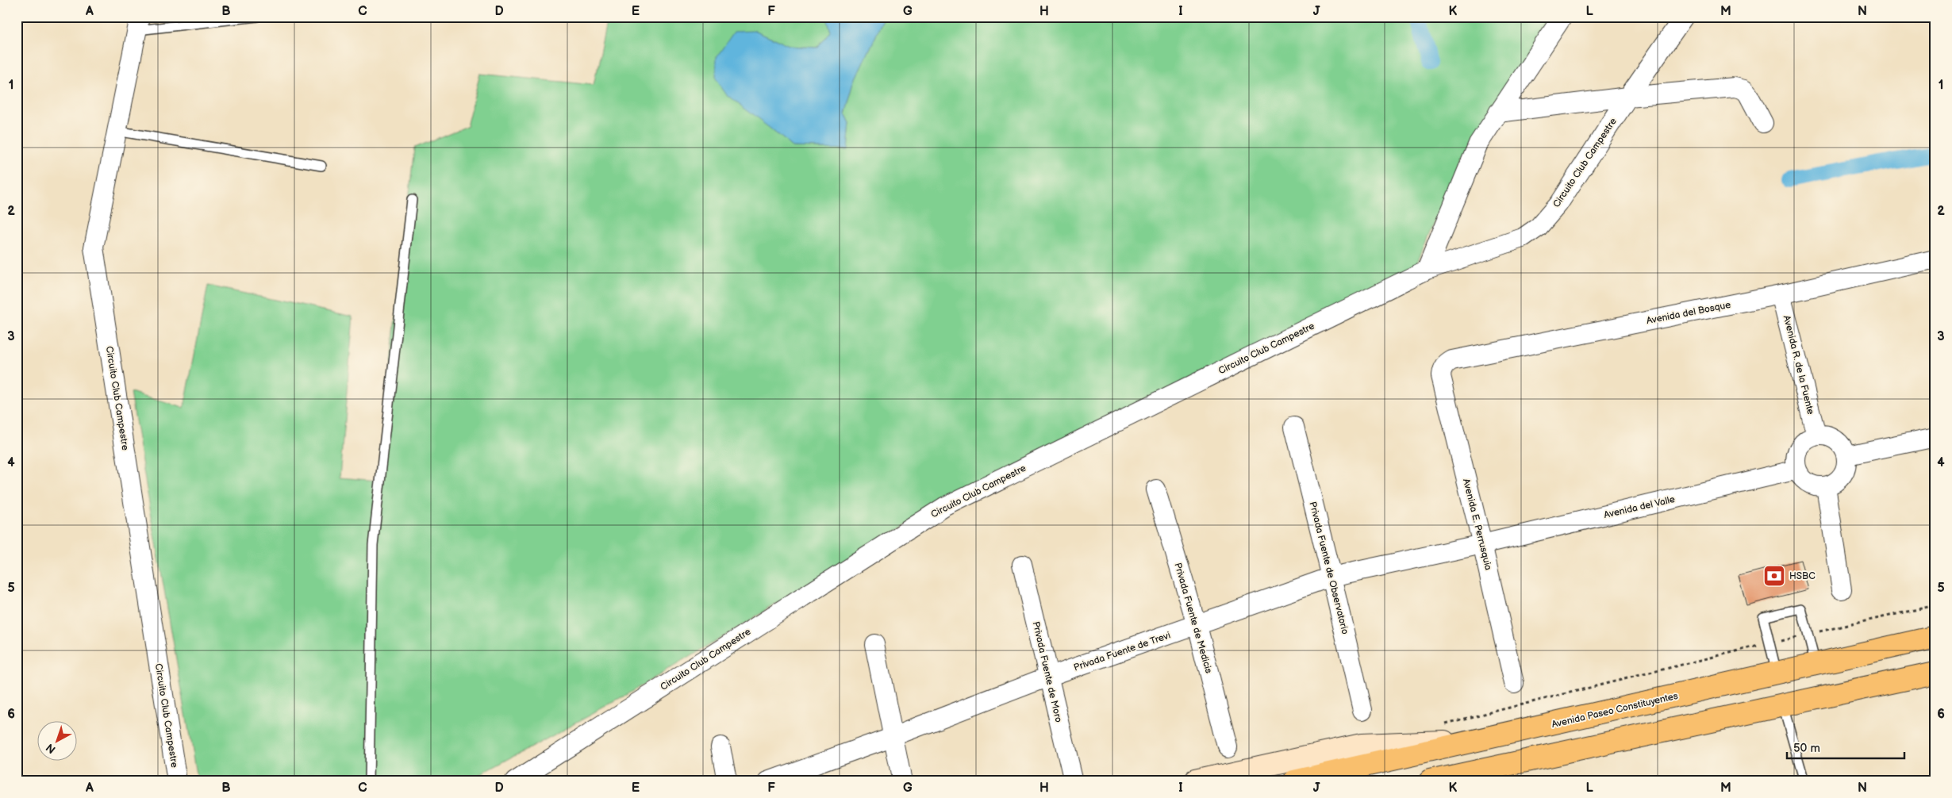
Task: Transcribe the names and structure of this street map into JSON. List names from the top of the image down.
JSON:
{
  "streets": {
    "highway": ["Avenida Paseo Constituyentes"],
    "street": [
      "Circuito Club Campestre",
      "Avenida del Bosque",
      "Avenida R. de la Fuente",
      "Avenida del Valle",
      "Avenida E. Perrusquia",
      "Privada Fuente de Observatorio",
      "Privada Fuente de Medicis",
      "Privada Fuente de Trevi",
      "Privada Fuente de Moro"
    ]
  },
  "crossings": [
    ["Avenida del Bosque", "Avenida R. de la Fuente"],
    ["Avenida del Bosque", "Avenida E. Perrusquia"],
    ["Avenida R. de la Fuente", "Avenida del Valle"],
    ["Avenida del Valle", "Avenida E. Perrusquia"],
    ["Avenida del Valle", "Privada Fuente de Trevi"],
    ["Avenida E. Perrusquia", "Privada Fuente de Trevi"],
    ["Privada Fuente de Observatorio", "Privada Fuente de Trevi"],
    ["Privada Fuente de Medicis", "Privada Fuente de Trevi"],
    ["Privada Fuente de Trevi", "Privada Fuente de Moro"]
  ],
  "places": {
    "bank": ["HSBC"]
  },
  "scale_bar": "50 m",
  "north": "bottom left",
  "grid": {
    "columns": [
      "A",
      "B",
      "C",
      "D",
      "E",
      "F",
      "G",
      "H",
      "I",
      "J",
      "K",
      "L",
      "M",
      "N"
    ],
    "rows": [
      "1",
      "2",
      "3",
      "4",
      "5",
      "6"
    ]
  }
}
